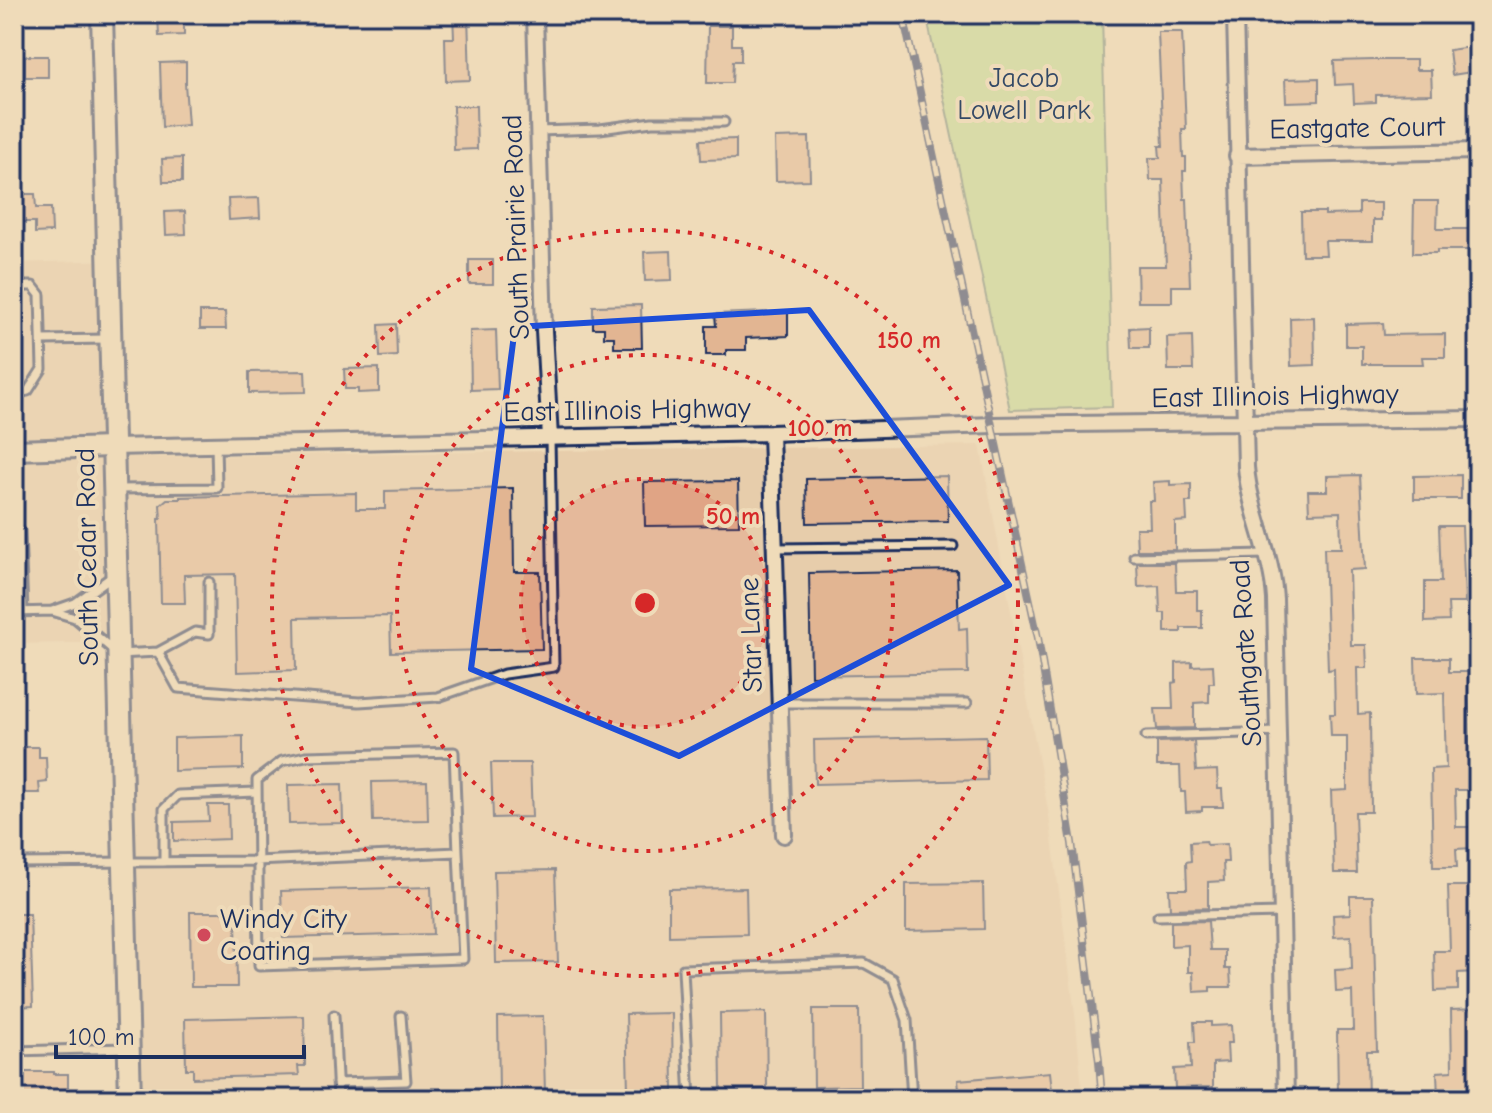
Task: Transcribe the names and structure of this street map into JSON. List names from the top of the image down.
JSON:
{
  "streets": {
    "main road": ["South Cedar Road"],
    "street": [
      "Eastgate Court",
      "South Prairie Road",
      "East Illinois Highway",
      "Star Lane",
      "Southgate Road"
    ]
  },
  "crossings": [
    ["Eastgate Court", "Southgate Road"],
    ["South Prairie Road", "East Illinois Highway"],
    ["East Illinois Highway", "South Cedar Road"],
    ["East Illinois Highway", "Star Lane"],
    ["East Illinois Highway", "Southgate Road"]
  ],
  "parks": ["Jacob Lowell Park"],
  "places": ["Windy City Coating"],
  "scale_bar": "100 m",
  "rings": ["150 m", "100 m", "50 m"]
}
